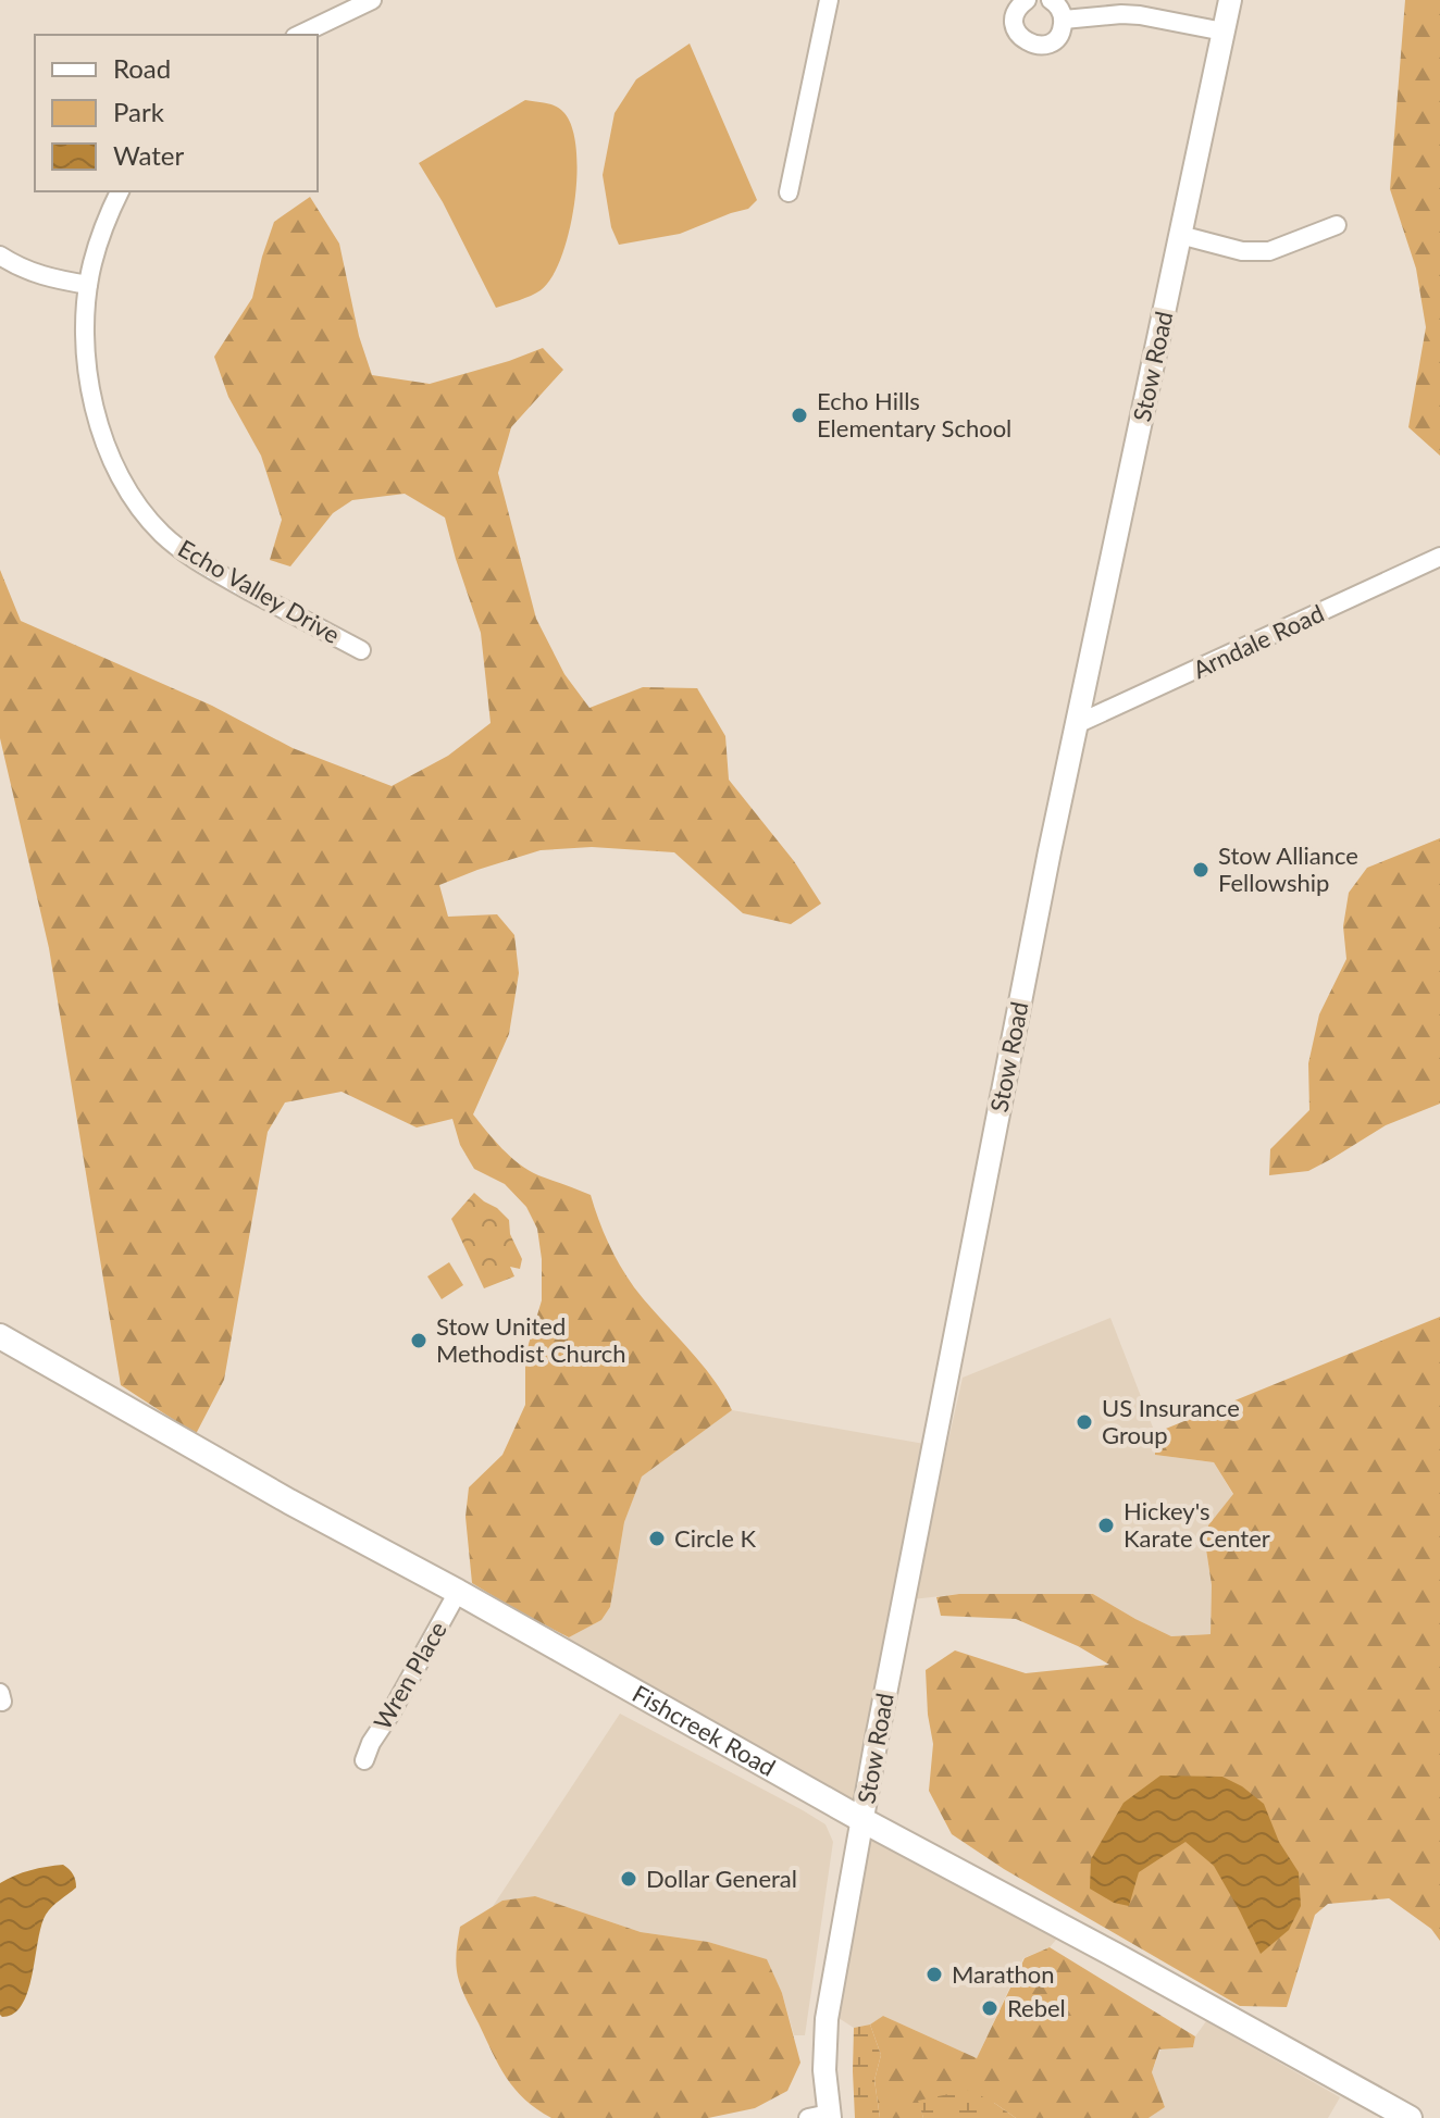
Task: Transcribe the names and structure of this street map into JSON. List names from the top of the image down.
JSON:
{
  "streets": {
    "main road": ["Fishcreek Road"],
    "street": [
      "Stow Road",
      "Echo Valley Drive",
      "Arndale Road",
      "Wren Place"
    ]
  },
  "crossings": [
    ["Stow Road", "Arndale Road"],
    ["Stow Road", "Fishcreek Road"],
    ["Wren Place", "Fishcreek Road"]
  ],
  "places": [
    "Echo Hills Elementary School",
    "Stow Alliance Fellowship",
    "Stow United Methodist Church",
    "US Insurance Group",
    "Hickey's Karate Center",
    "Circle K",
    "Dollar General",
    "Marathon",
    "Rebel"
  ],
  "legend": ["Road", "Park", "Water"]
}
